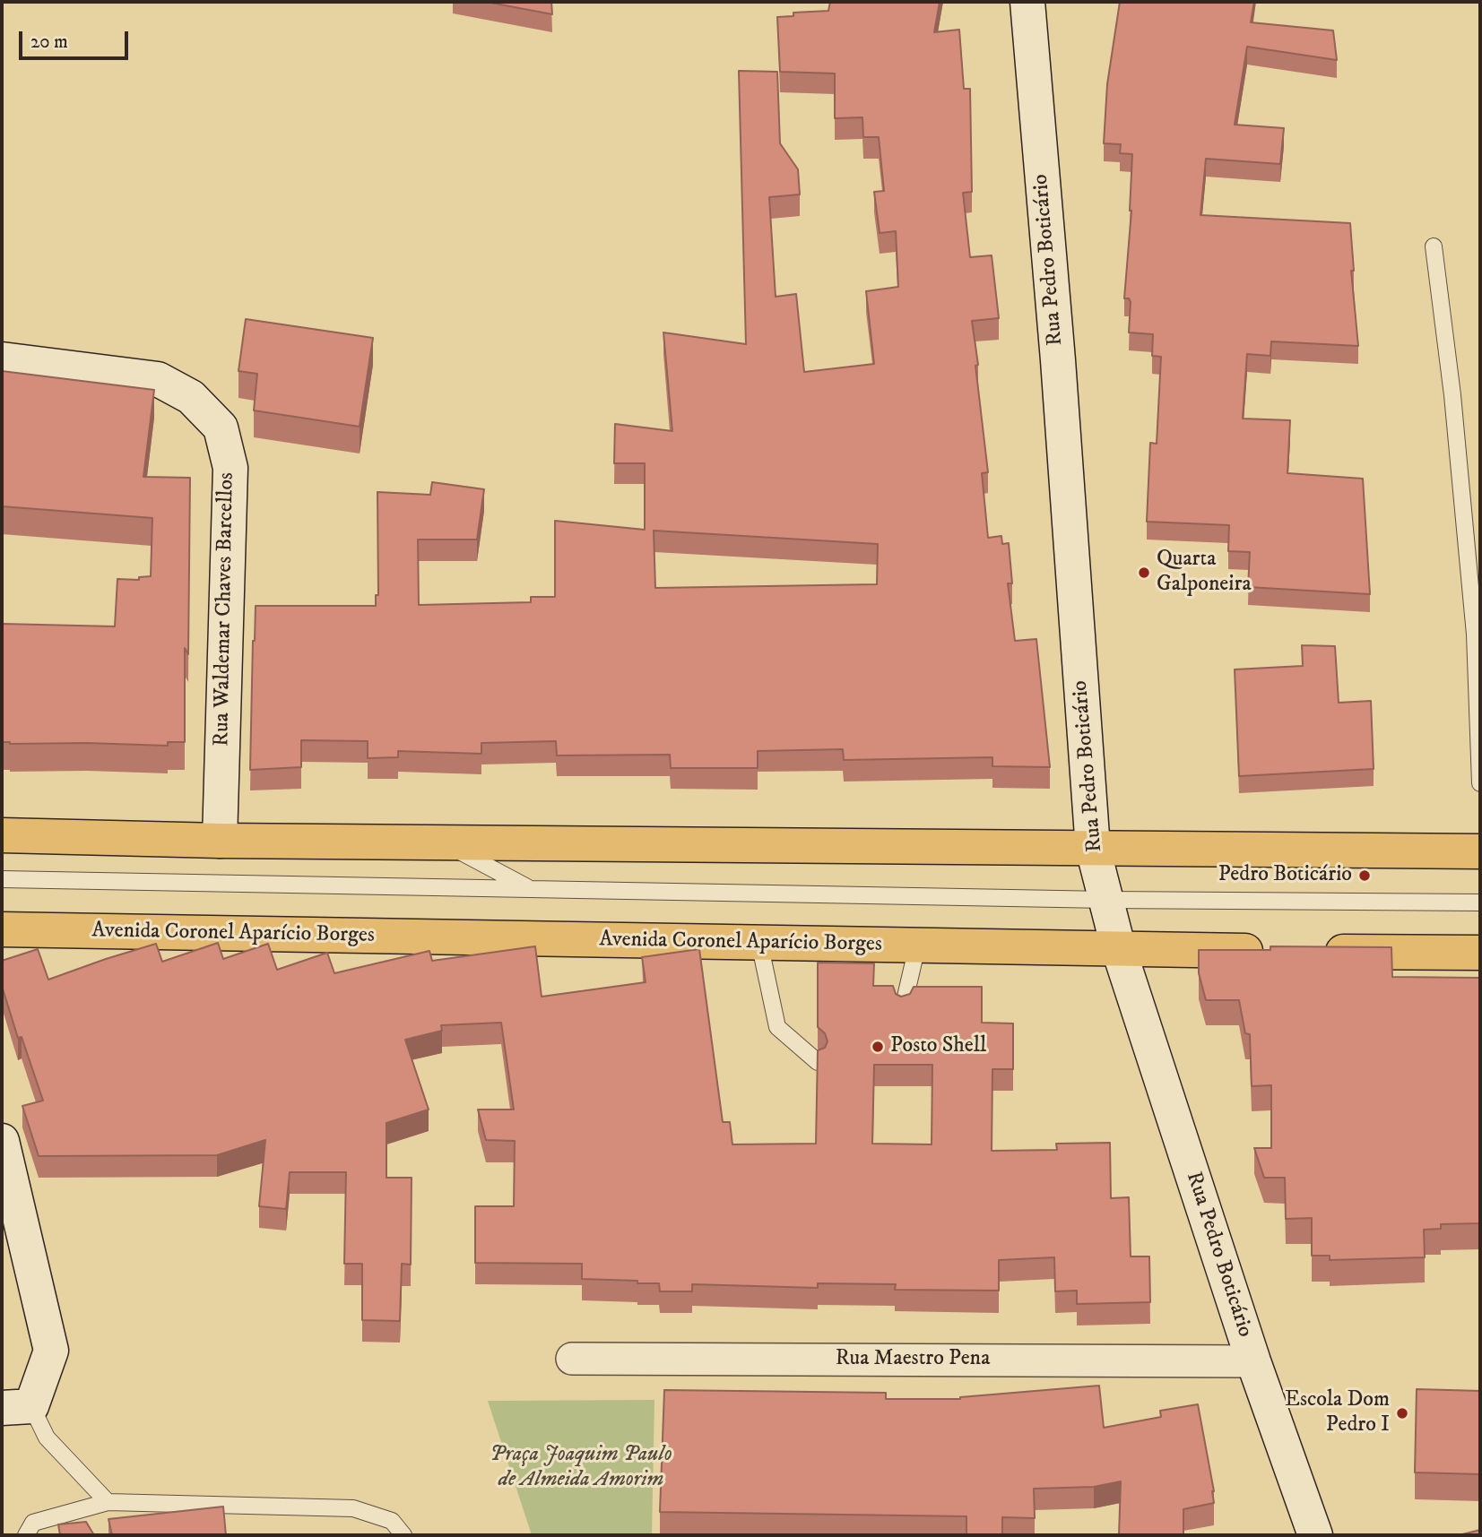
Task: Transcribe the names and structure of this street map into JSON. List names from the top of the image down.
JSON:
{
  "streets": {
    "main road": ["Avenida Coronel Aparício Borges"],
    "street": ["Rua Pedro Boticário", "Rua Waldemar Chaves Barcellos", "Rua Maestro Pena"]
  },
  "crossings": [
    ["Rua Pedro Boticário", "Avenida Coronel Aparício Borges"],
    ["Rua Pedro Boticário", "Rua Maestro Pena"]
  ],
  "parks": ["Praça Joaquim Paulo de Almeida Amorim"],
  "places": [
    "Quarta Galponeira",
    "Pedro Boticário",
    "Posto Shell",
    "Escola Dom Pedro I"
  ],
  "scale_bar": "20 m"
}
